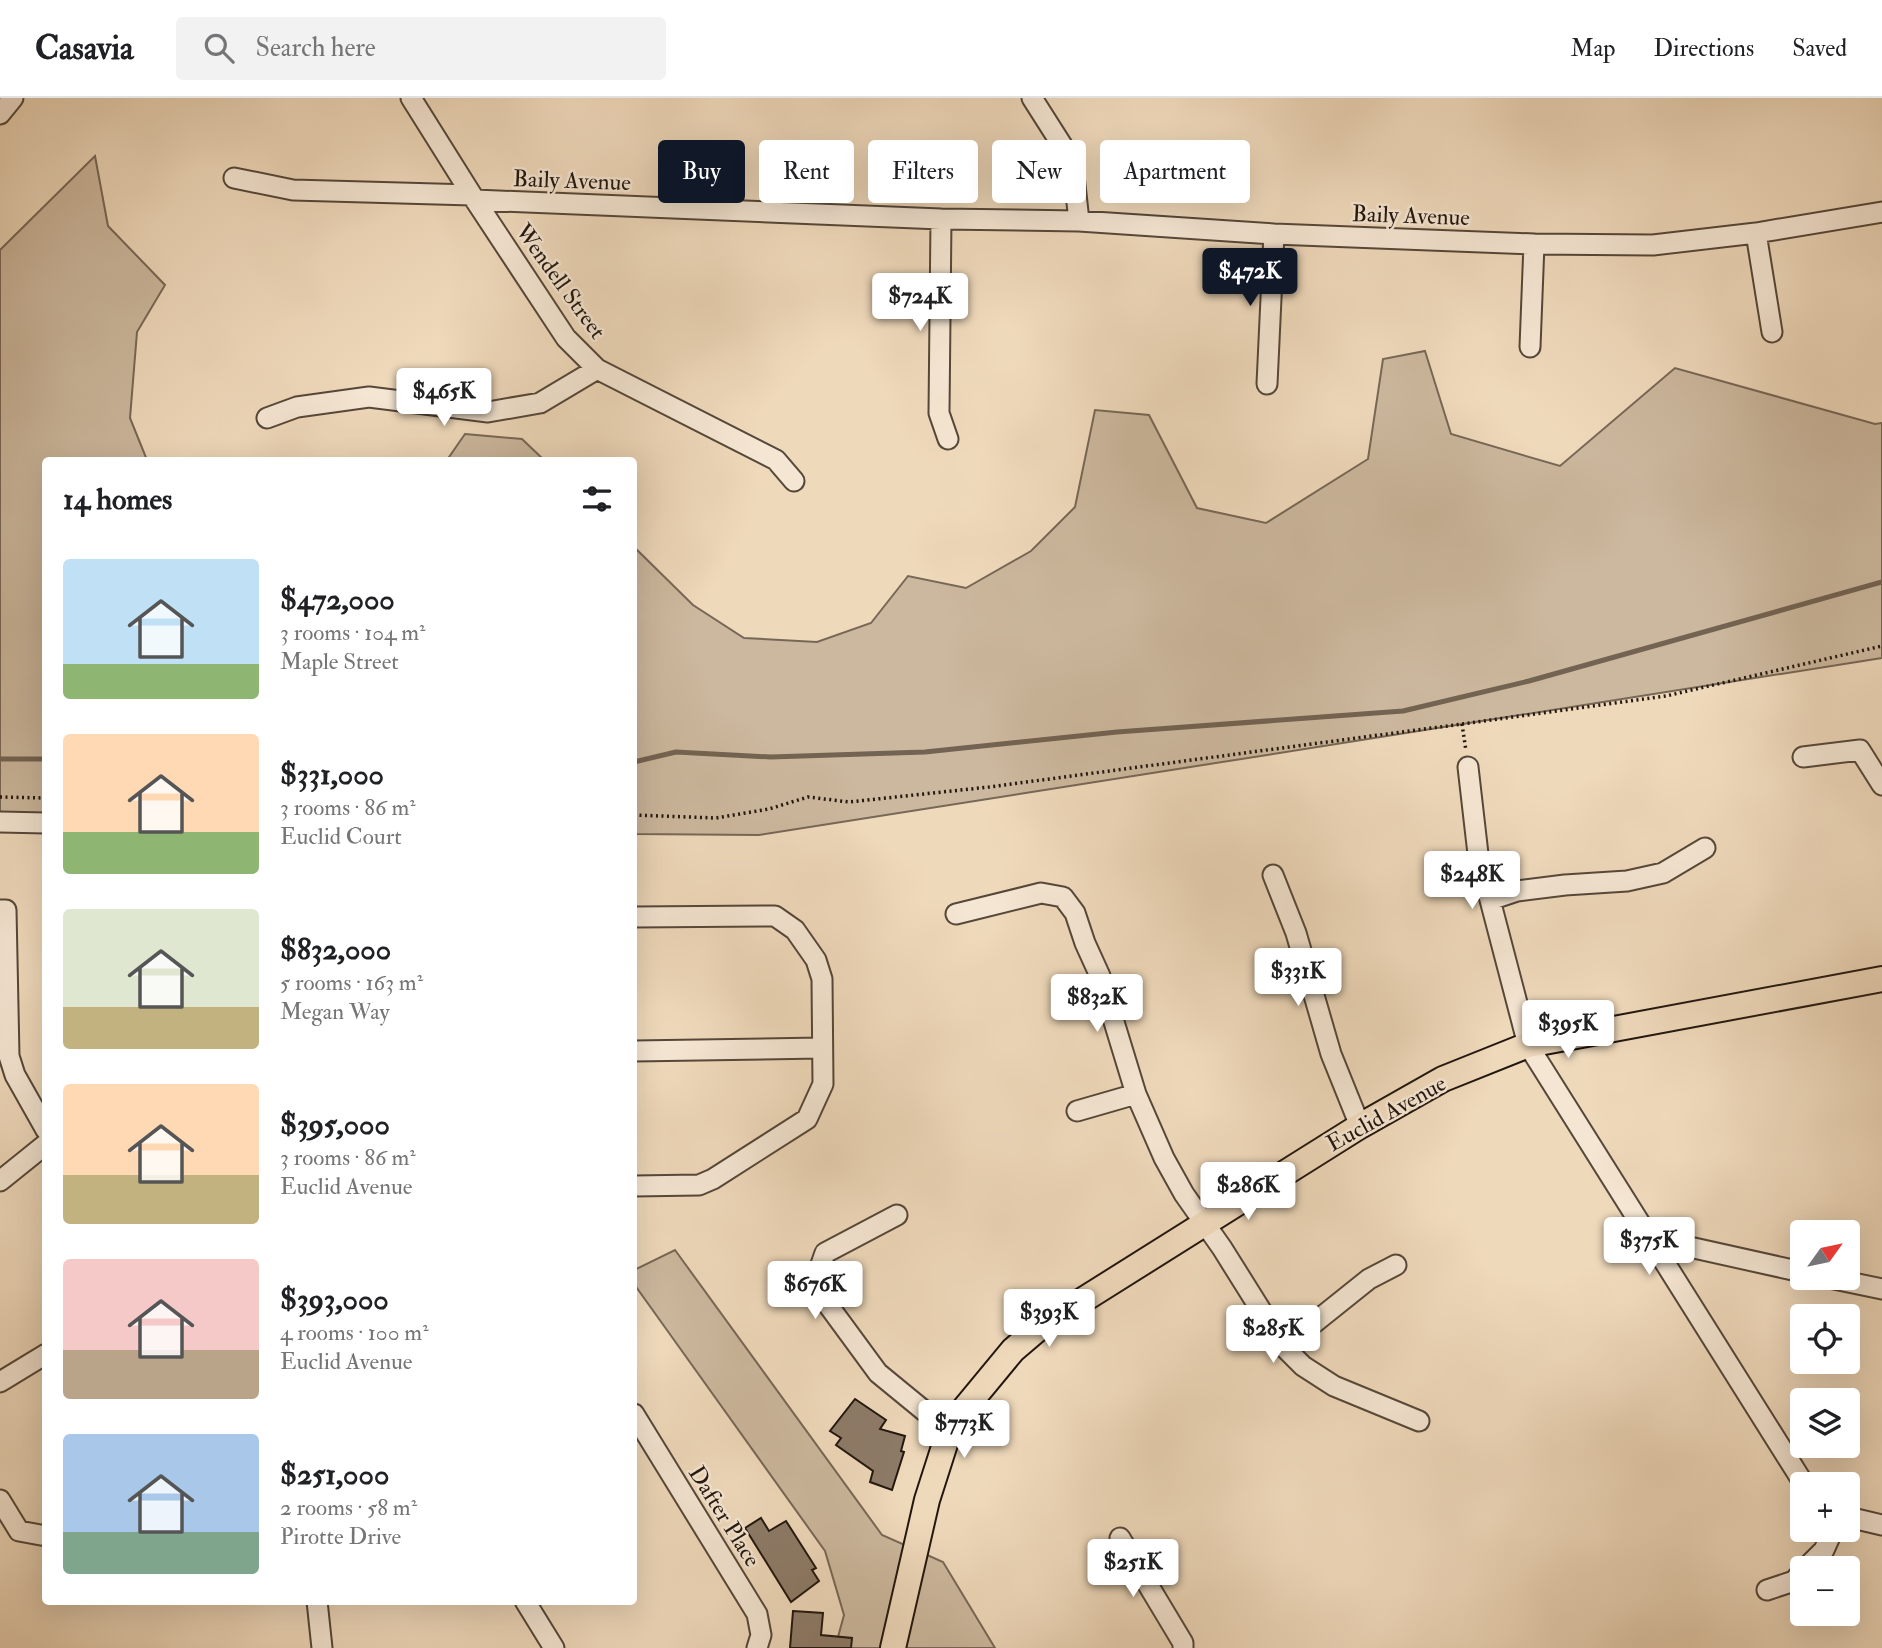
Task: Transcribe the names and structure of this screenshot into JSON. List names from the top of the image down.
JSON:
{
  "streets": {
    "main road": ["Euclid Avenue"],
    "street": ["Baily Avenue", "Wendell Street", "Dafter Place"]
  },
  "crossings": [
    ["Baily Avenue", "Wendell Street"]
  ],
  "north": "top right",
  "page": {
    "header": "Casavia",
    "search": "Search here",
    "nav": ["Map", "Directions", "Saved"],
    "chip": [
      "Buy",
      "Rent",
      "Filters",
      "New",
      "Apartment"
    ],
    "price": [
      "$472K",
      "$724K",
      "$465K",
      "$248K",
      "$331K",
      "$832K",
      "$395K",
      "$286K",
      "$375K",
      "$676K",
      "$393K",
      "$285K",
      "$773K",
      "$251K"
    ],
    "heading": "14 homes",
    "list": [
      {
        "name": "$472,000",
        "note": "3 rooms · 104 m² · Maple Street"
      },
      {
        "name": "$331,000",
        "note": "3 rooms · 86 m² · Euclid Court"
      },
      {
        "name": "$832,000",
        "note": "5 rooms · 163 m² · Megan Way"
      },
      {
        "name": "$395,000",
        "note": "3 rooms · 86 m² · Euclid Avenue"
      },
      {
        "name": "$393,000",
        "note": "4 rooms · 100 m² · Euclid Avenue"
      },
      {
        "name": "$251,000",
        "note": "2 rooms · 58 m² · Pirotte Drive"
      }
    ],
    "map_buttons": ["+", "−"]
  }
}
